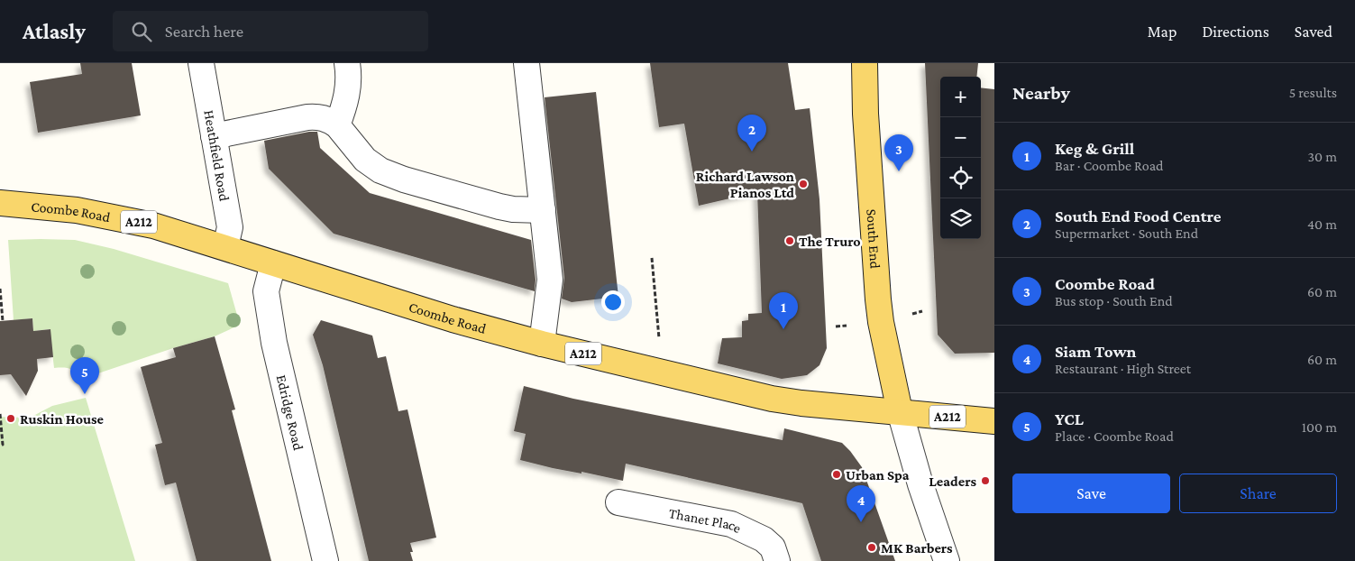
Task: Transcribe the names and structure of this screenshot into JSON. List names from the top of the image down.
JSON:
{
  "streets": {
    "main road": ["Coombe Road", "A212", "South End"],
    "street": ["Heathfield Road", "Edridge Road", "Thanet Place"]
  },
  "crossings": [
    ["Heathfield Road", "Coombe Road"],
    ["Coombe Road", "A212"],
    ["Coombe Road", "South End"],
    ["Coombe Road", "Edridge Road"],
    ["A212", "South End"]
  ],
  "places": [
    "Richard Lawson Pianos Ltd",
    "The Truro",
    "Ruskin House",
    "Urban Spa",
    "Leaders",
    "MK Barbers"
  ],
  "page": {
    "header": "Atlasly",
    "search": "Search here",
    "nav": ["Map", "Directions", "Saved"],
    "heading": ["Nearby", "5 results"],
    "map_buttons": ["+", "−"],
    "pins": [
      "2",
      "3",
      "1",
      "5",
      "4"
    ],
    "list": [
      {
        "mark": "1",
        "name": "Keg & Grill",
        "note": "Bar · Coombe Road",
        "value": "30 m"
      },
      {
        "mark": "2",
        "name": "South End Food Centre",
        "note": "Supermarket · South End",
        "value": "40 m"
      },
      {
        "mark": "3",
        "name": "Coombe Road",
        "note": "Bus stop · South End",
        "value": "60 m"
      },
      {
        "mark": "4",
        "name": "Siam Town",
        "note": "Restaurant · High Street",
        "value": "60 m"
      },
      {
        "mark": "5",
        "name": "YCL",
        "note": "Place · Coombe Road",
        "value": "100 m"
      }
    ],
    "buttons": ["Save", "Share"]
  }
}
